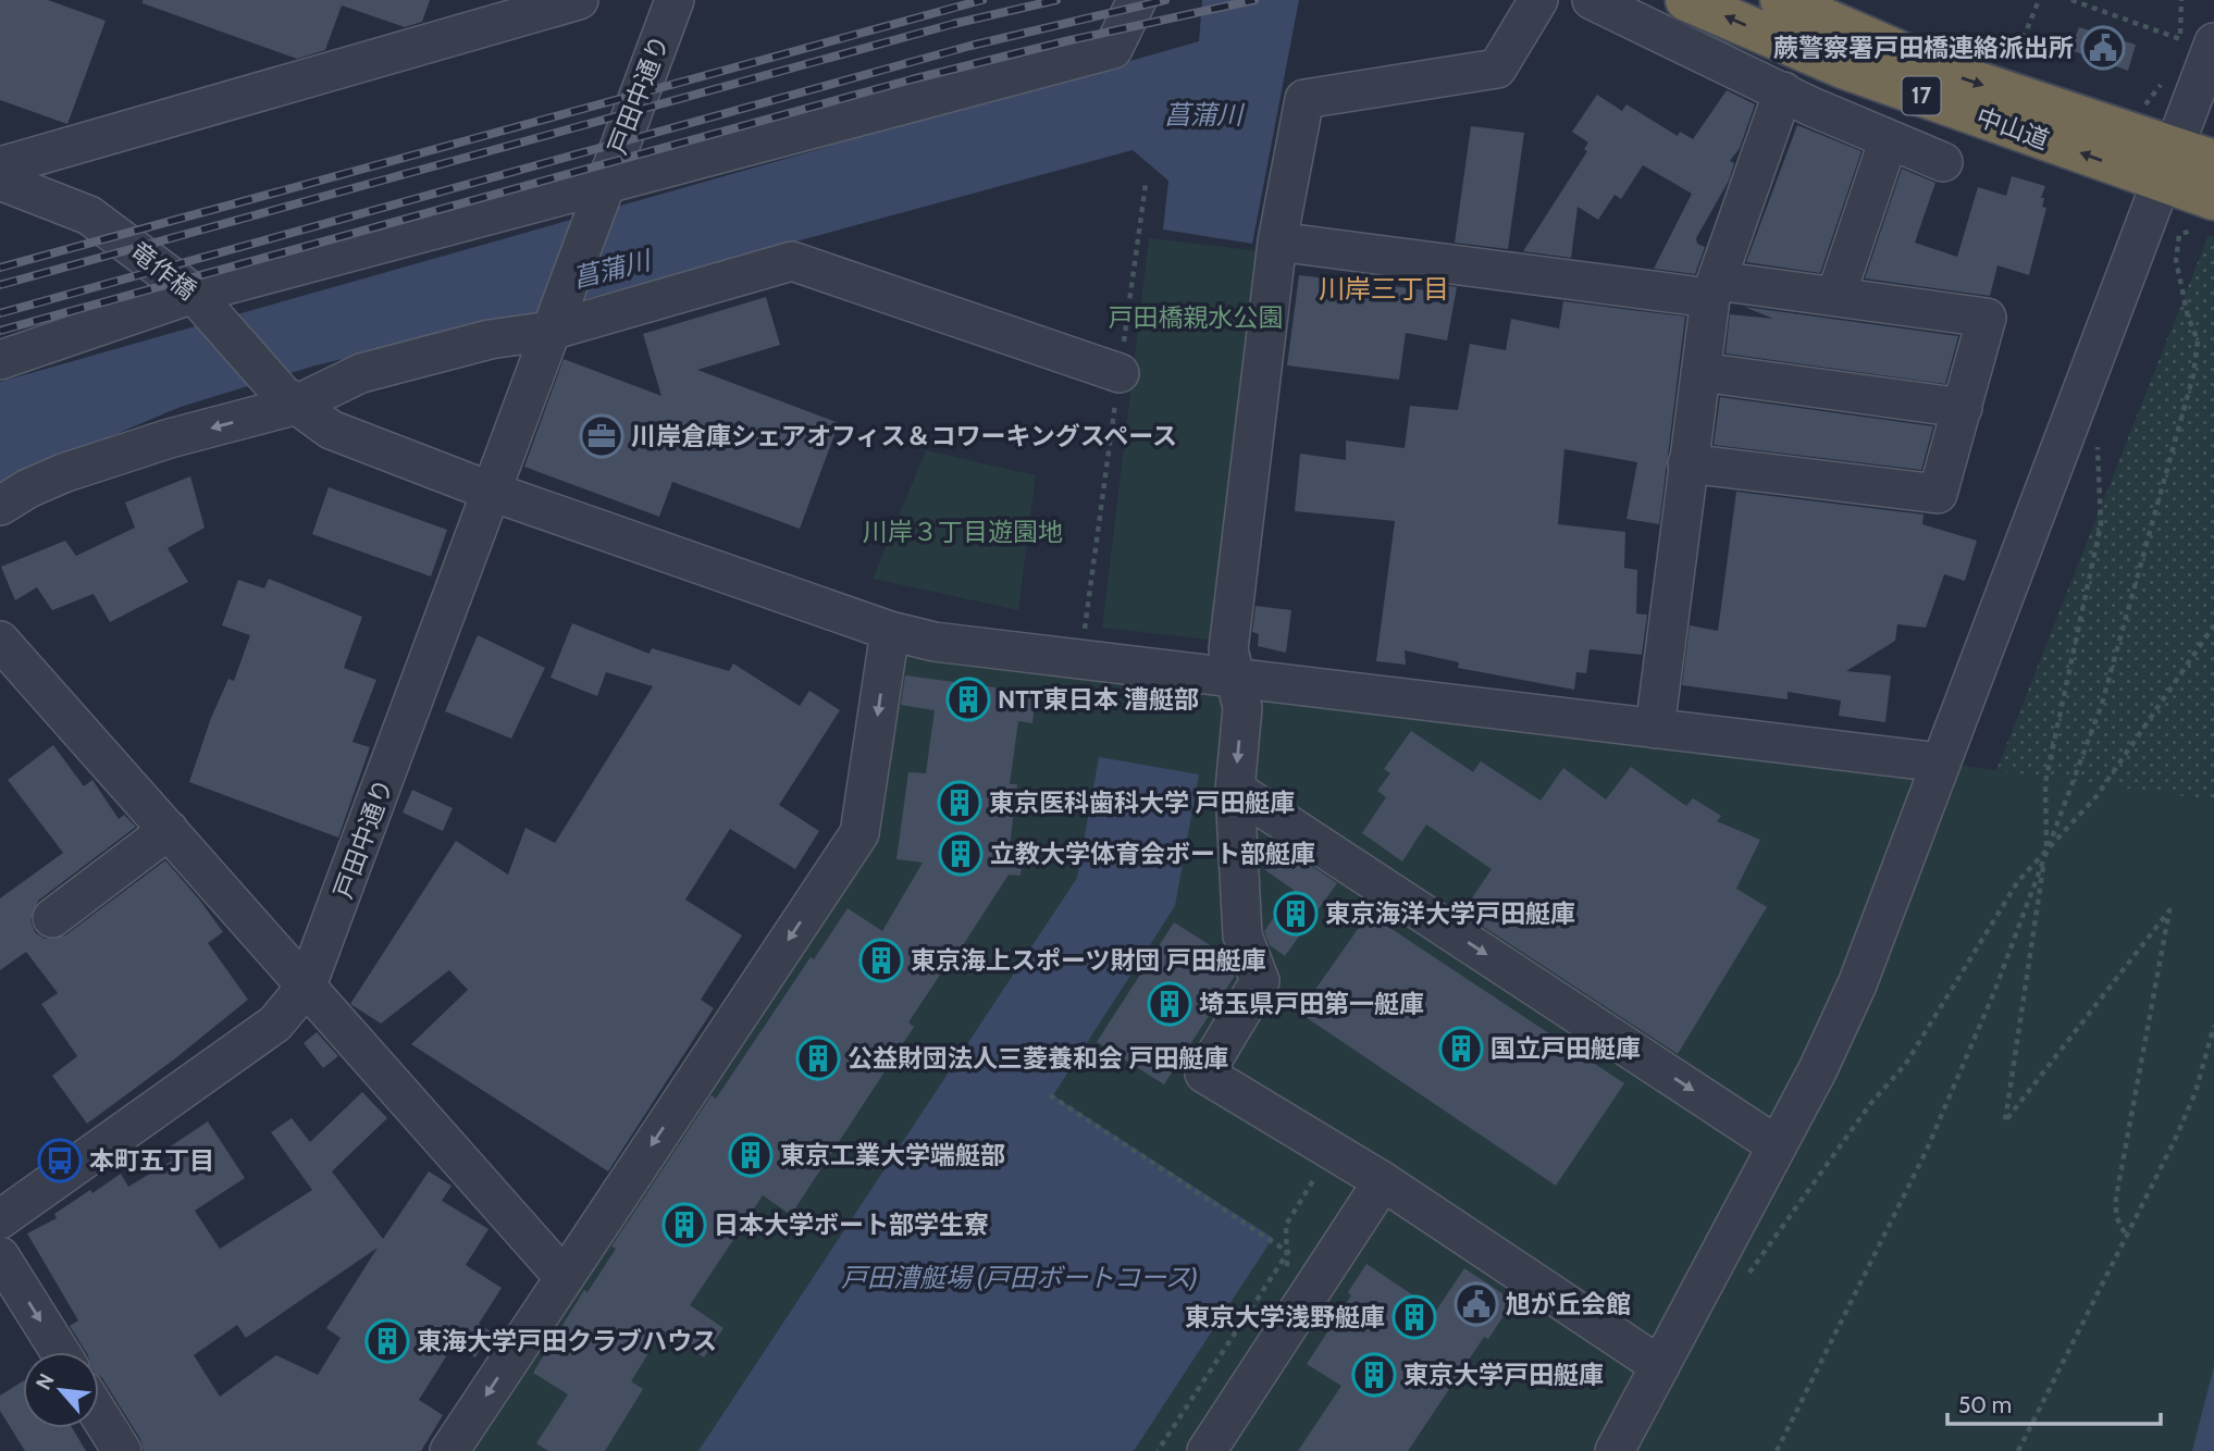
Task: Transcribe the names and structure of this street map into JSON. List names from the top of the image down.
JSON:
{
  "streets": {
    "highway": ["17", "中山道"],
    "street": ["戸田中通り", "竜作橋"]
  },
  "crossings": [
    ["戸田中通り", "竜作橋"]
  ],
  "districts": ["川岸三丁目"],
  "water": ["菖蒲川", "戸田漕艇場 (戸田ボートコース)"],
  "parks": ["戸田橋親水公園", "川岸３丁目遊園地"],
  "places": {
    "public building": ["蕨警察署戸田橋連絡派出所", "旭が丘会館"],
    "office": ["川岸倉庫シェアオフィス＆コワーキングスペース"],
    "building": [
      "NTT東日本 漕艇部",
      "東京医科歯科大学 戸田艇庫",
      "立教大学体育会ボート部艇庫",
      "東京海洋大学戸田艇庫",
      "東京海上スポーツ財団 戸田艇庫",
      "埼玉県戸田第一艇庫",
      "国立戸田艇庫",
      "公益財団法人三菱養和会 戸田艇庫",
      "東京工業大学端艇部",
      "日本大学ボート部学生寮",
      "東京大学浅野艇庫",
      "東海大学戸田クラブハウス",
      "東京大学戸田艇庫"
    ],
    "bus stop": ["本町五丁目"]
  },
  "scale_bar": "50 m",
  "north": "top left"
}
